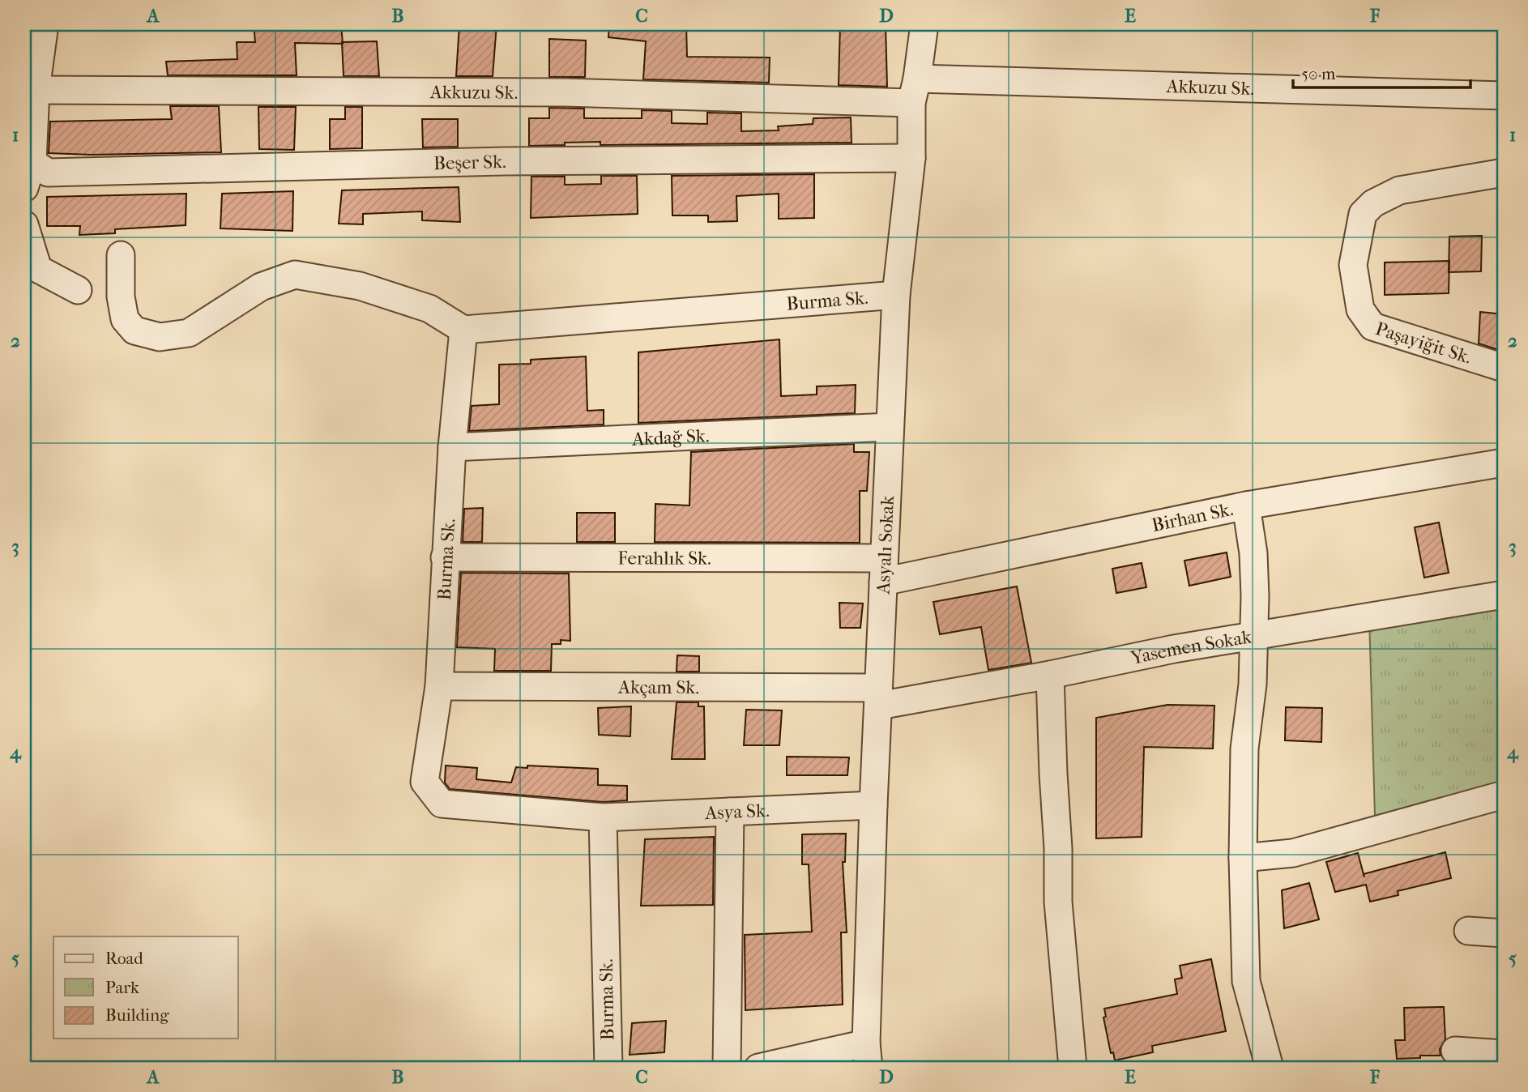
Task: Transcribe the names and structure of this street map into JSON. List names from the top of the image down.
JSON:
{
  "streets": {
    "street": [
      "Akkuzu Sk.",
      "Beşer Sk.",
      "Burma Sk.",
      "Paşayiğit Sk.",
      "Akdağ Sk.",
      "Birhan Sk.",
      "Asyalı Sokak",
      "Ferahlık Sk.",
      "Yasemen Sokak",
      "Akçam Sk.",
      "Asya Sk."
    ]
  },
  "crossings": [
    ["Akkuzu Sk.", "Asyalı Sokak"],
    ["Beşer Sk.", "Asyalı Sokak"],
    ["Burma Sk.", "Akdağ Sk."],
    ["Burma Sk.", "Asyalı Sokak"],
    ["Burma Sk.", "Ferahlık Sk."],
    ["Burma Sk.", "Akçam Sk."],
    ["Burma Sk.", "Asya Sk."],
    ["Akdağ Sk.", "Asyalı Sokak"],
    ["Birhan Sk.", "Asyalı Sokak"],
    ["Birhan Sk.", "Ferahlık Sk."],
    ["Asyalı Sokak", "Ferahlık Sk."],
    ["Asyalı Sokak", "Yasemen Sokak"],
    ["Asyalı Sokak", "Akçam Sk."],
    ["Asyalı Sokak", "Asya Sk."],
    ["Yasemen Sokak", "Akçam Sk."]
  ],
  "legend": ["Road", "Park", "Building"],
  "scale_bar": "50 m",
  "grid": {
    "columns": [
      "A",
      "B",
      "C",
      "D",
      "E",
      "F"
    ],
    "rows": [
      "1",
      "2",
      "3",
      "4",
      "5"
    ]
  }
}
